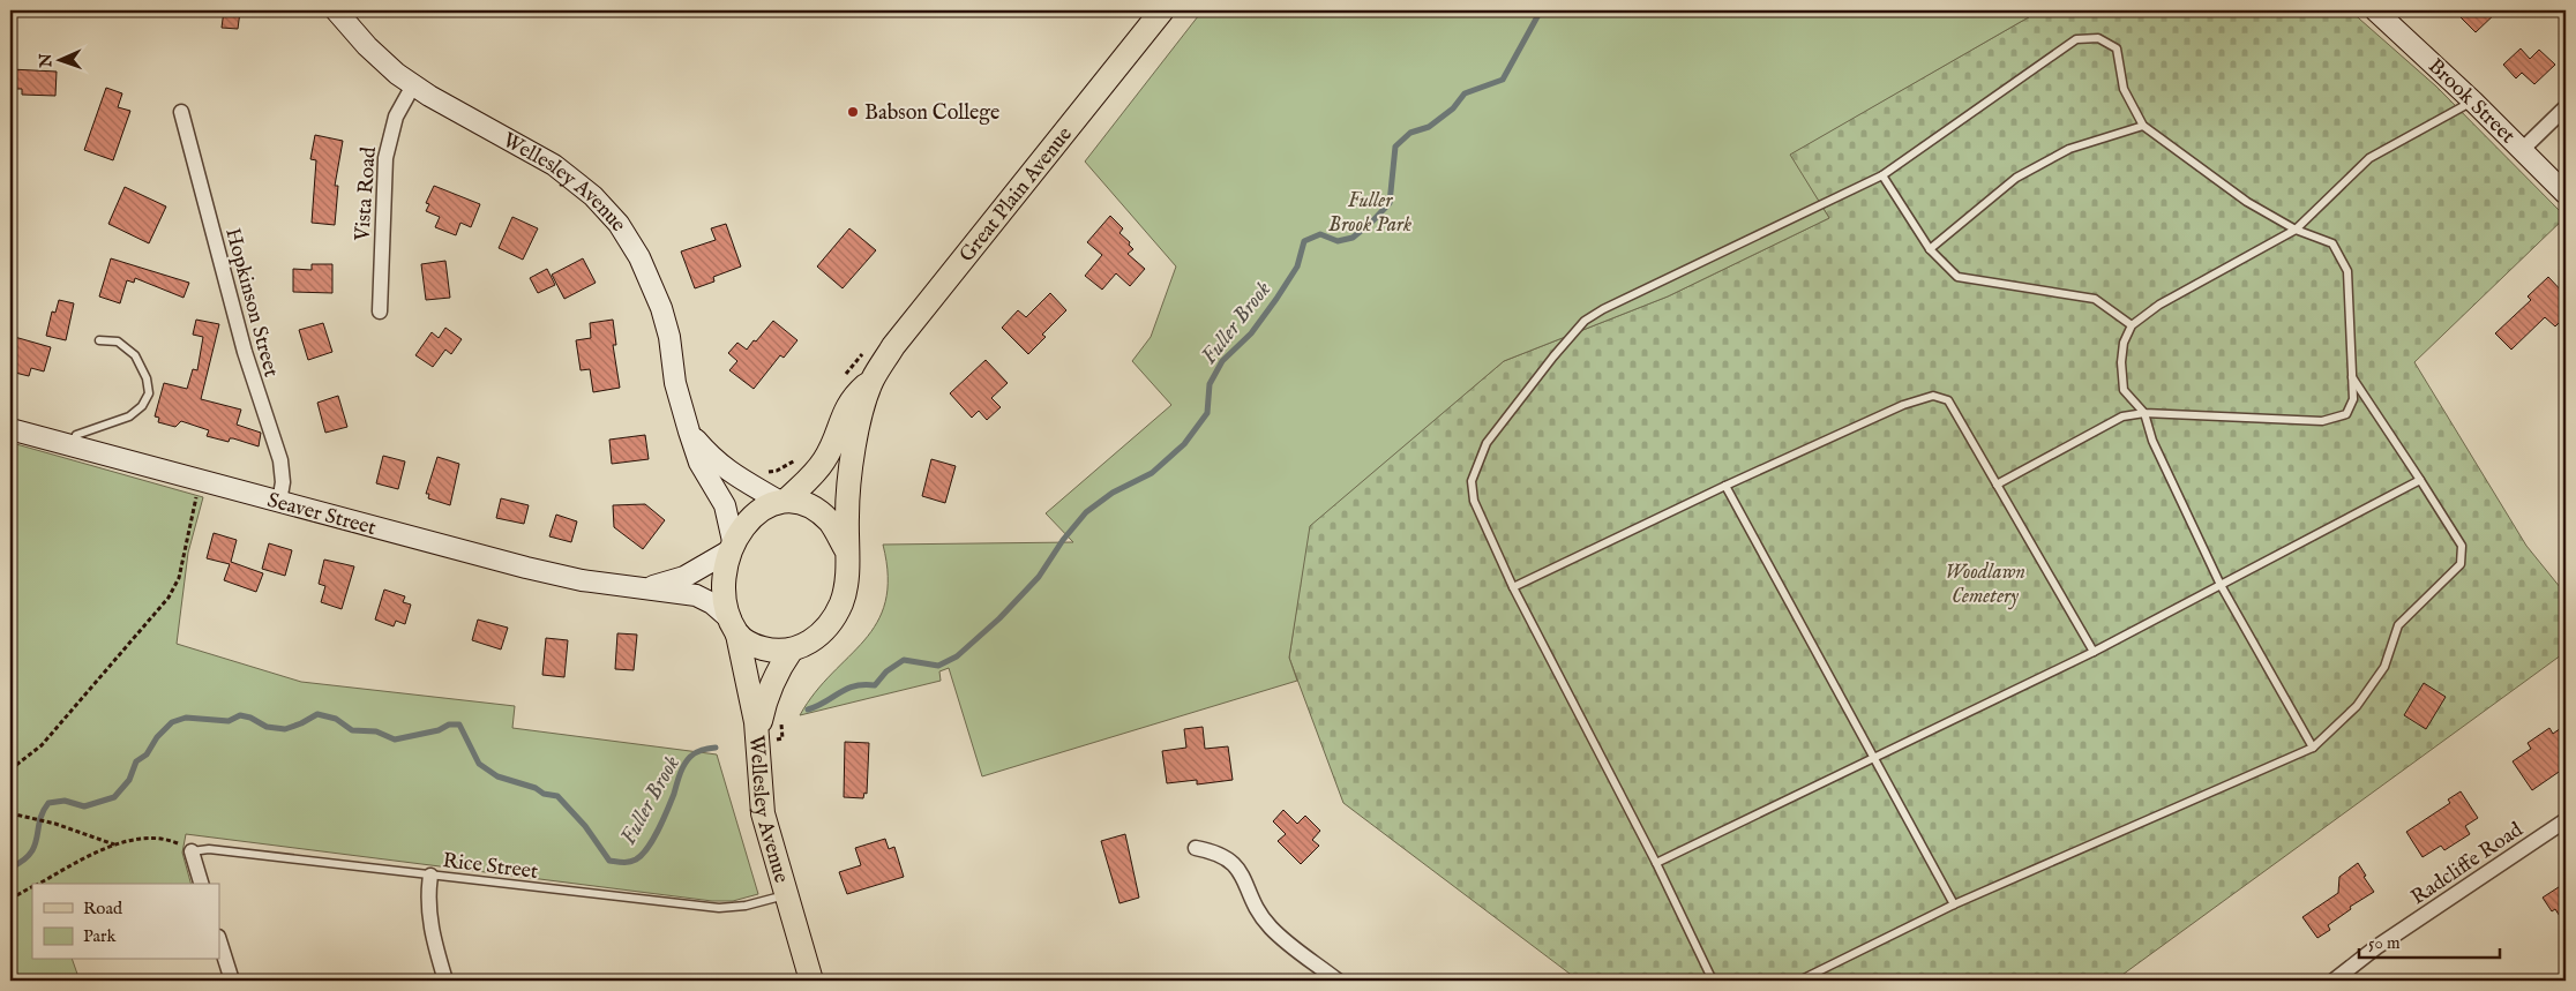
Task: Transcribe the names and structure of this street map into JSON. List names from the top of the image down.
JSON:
{
  "streets": {
    "main road": ["Wellesley Avenue", "Great Plain Avenue"],
    "street": [
      "Brook Street",
      "Vista Road",
      "Hopkinson Street",
      "Seaver Street",
      "Radcliffe Road"
    ],
    "lane": ["Rice Street"]
  },
  "crossings": [
    ["Wellesley Avenue", "Vista Road"],
    ["Wellesley Avenue", "Great Plain Avenue"],
    ["Wellesley Avenue", "Seaver Street"],
    ["Wellesley Avenue", "Rice Street"],
    ["Great Plain Avenue", "Seaver Street"],
    ["Hopkinson Street", "Seaver Street"]
  ],
  "water": ["Fuller Brook"],
  "parks": ["Fuller Brook Park", "Woodlawn Cemetery"],
  "places": ["Babson College"],
  "legend": ["Road", "Park"],
  "scale_bar": "50 m",
  "north": "left"
}
